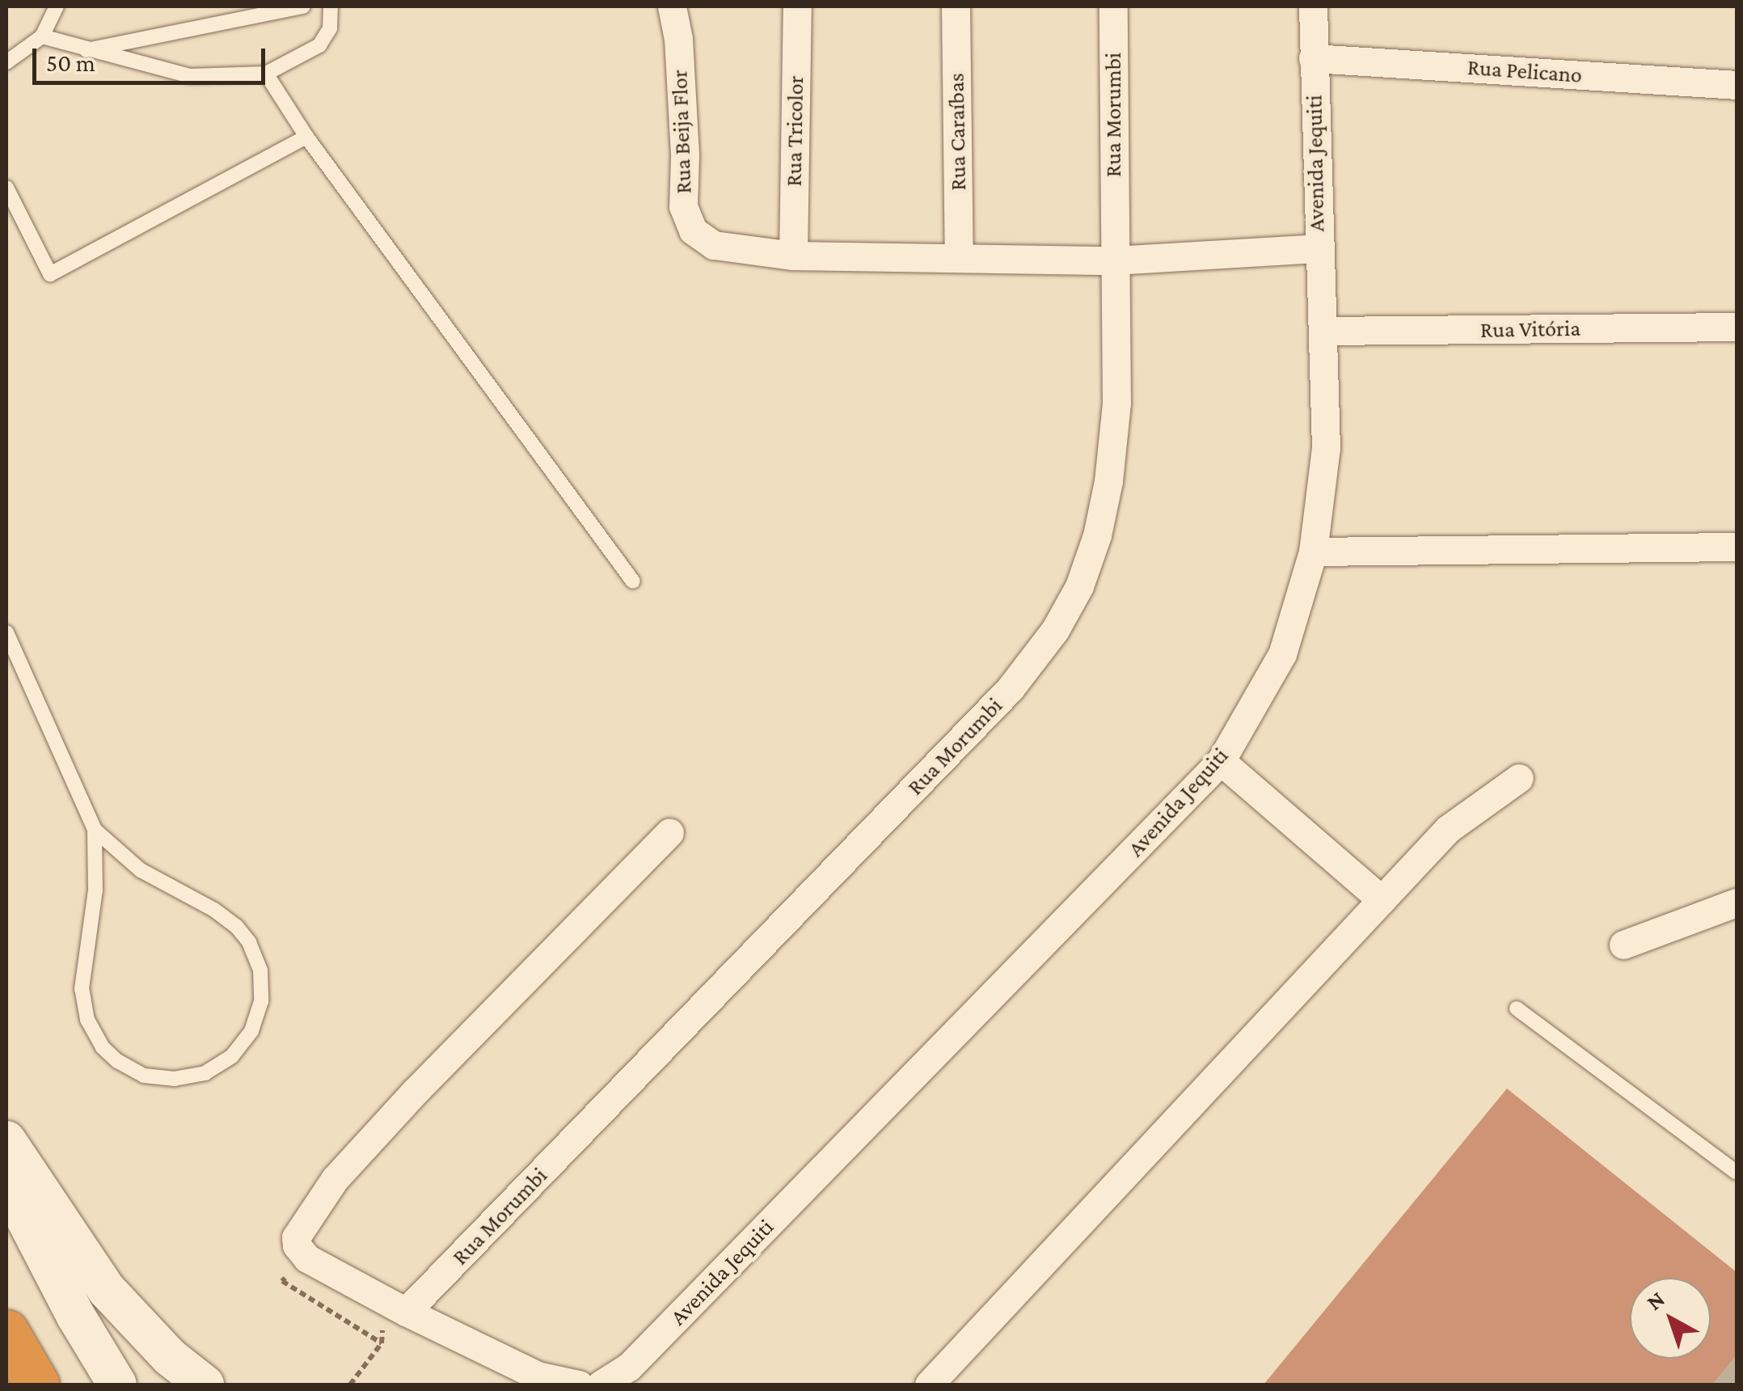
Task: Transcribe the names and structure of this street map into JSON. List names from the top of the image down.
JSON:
{
  "streets": {
    "street": [
      "Rua Pelicano",
      "Rua Morumbi",
      "Rua Tricolor",
      "Rua Beija Flor",
      "Rua Caraíbas",
      "Avenida Jequiti",
      "Rua Vitória"
    ]
  },
  "crossings": [
    ["Rua Pelicano", "Avenida Jequiti"],
    ["Rua Tricolor", "Rua Beija Flor"],
    ["Avenida Jequiti", "Rua Vitória"]
  ],
  "scale_bar": "50 m",
  "north": "top left"
}
